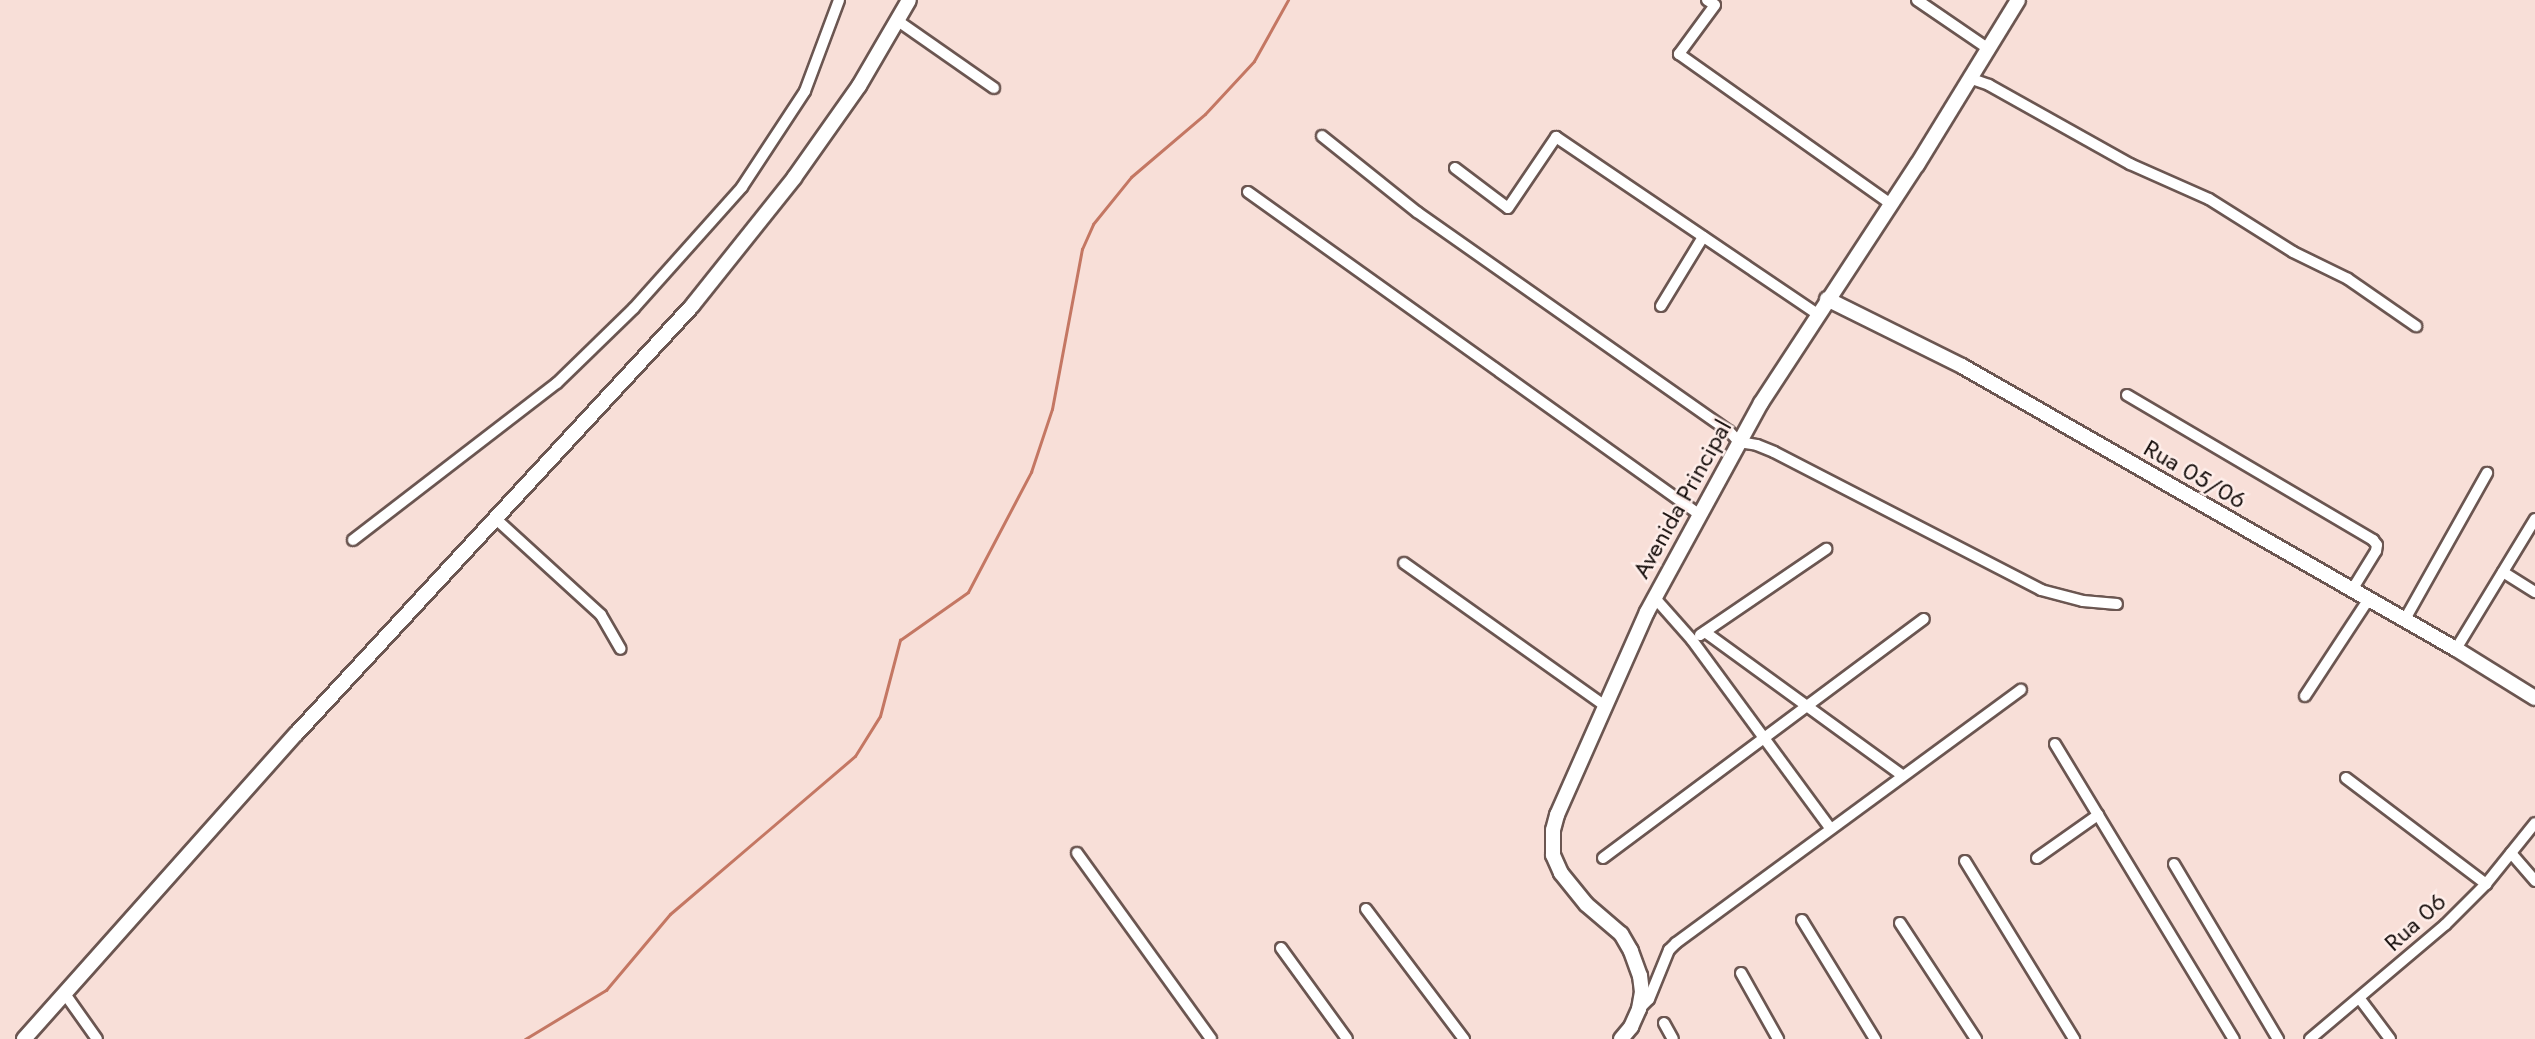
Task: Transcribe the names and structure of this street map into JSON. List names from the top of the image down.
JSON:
{
  "streets": {
    "street": ["Rua 05/06", "Avenida Principal", "Rua 06"]
  },
  "crossings": [
    ["Rua 05/06", "Avenida Principal"]
  ]
}
